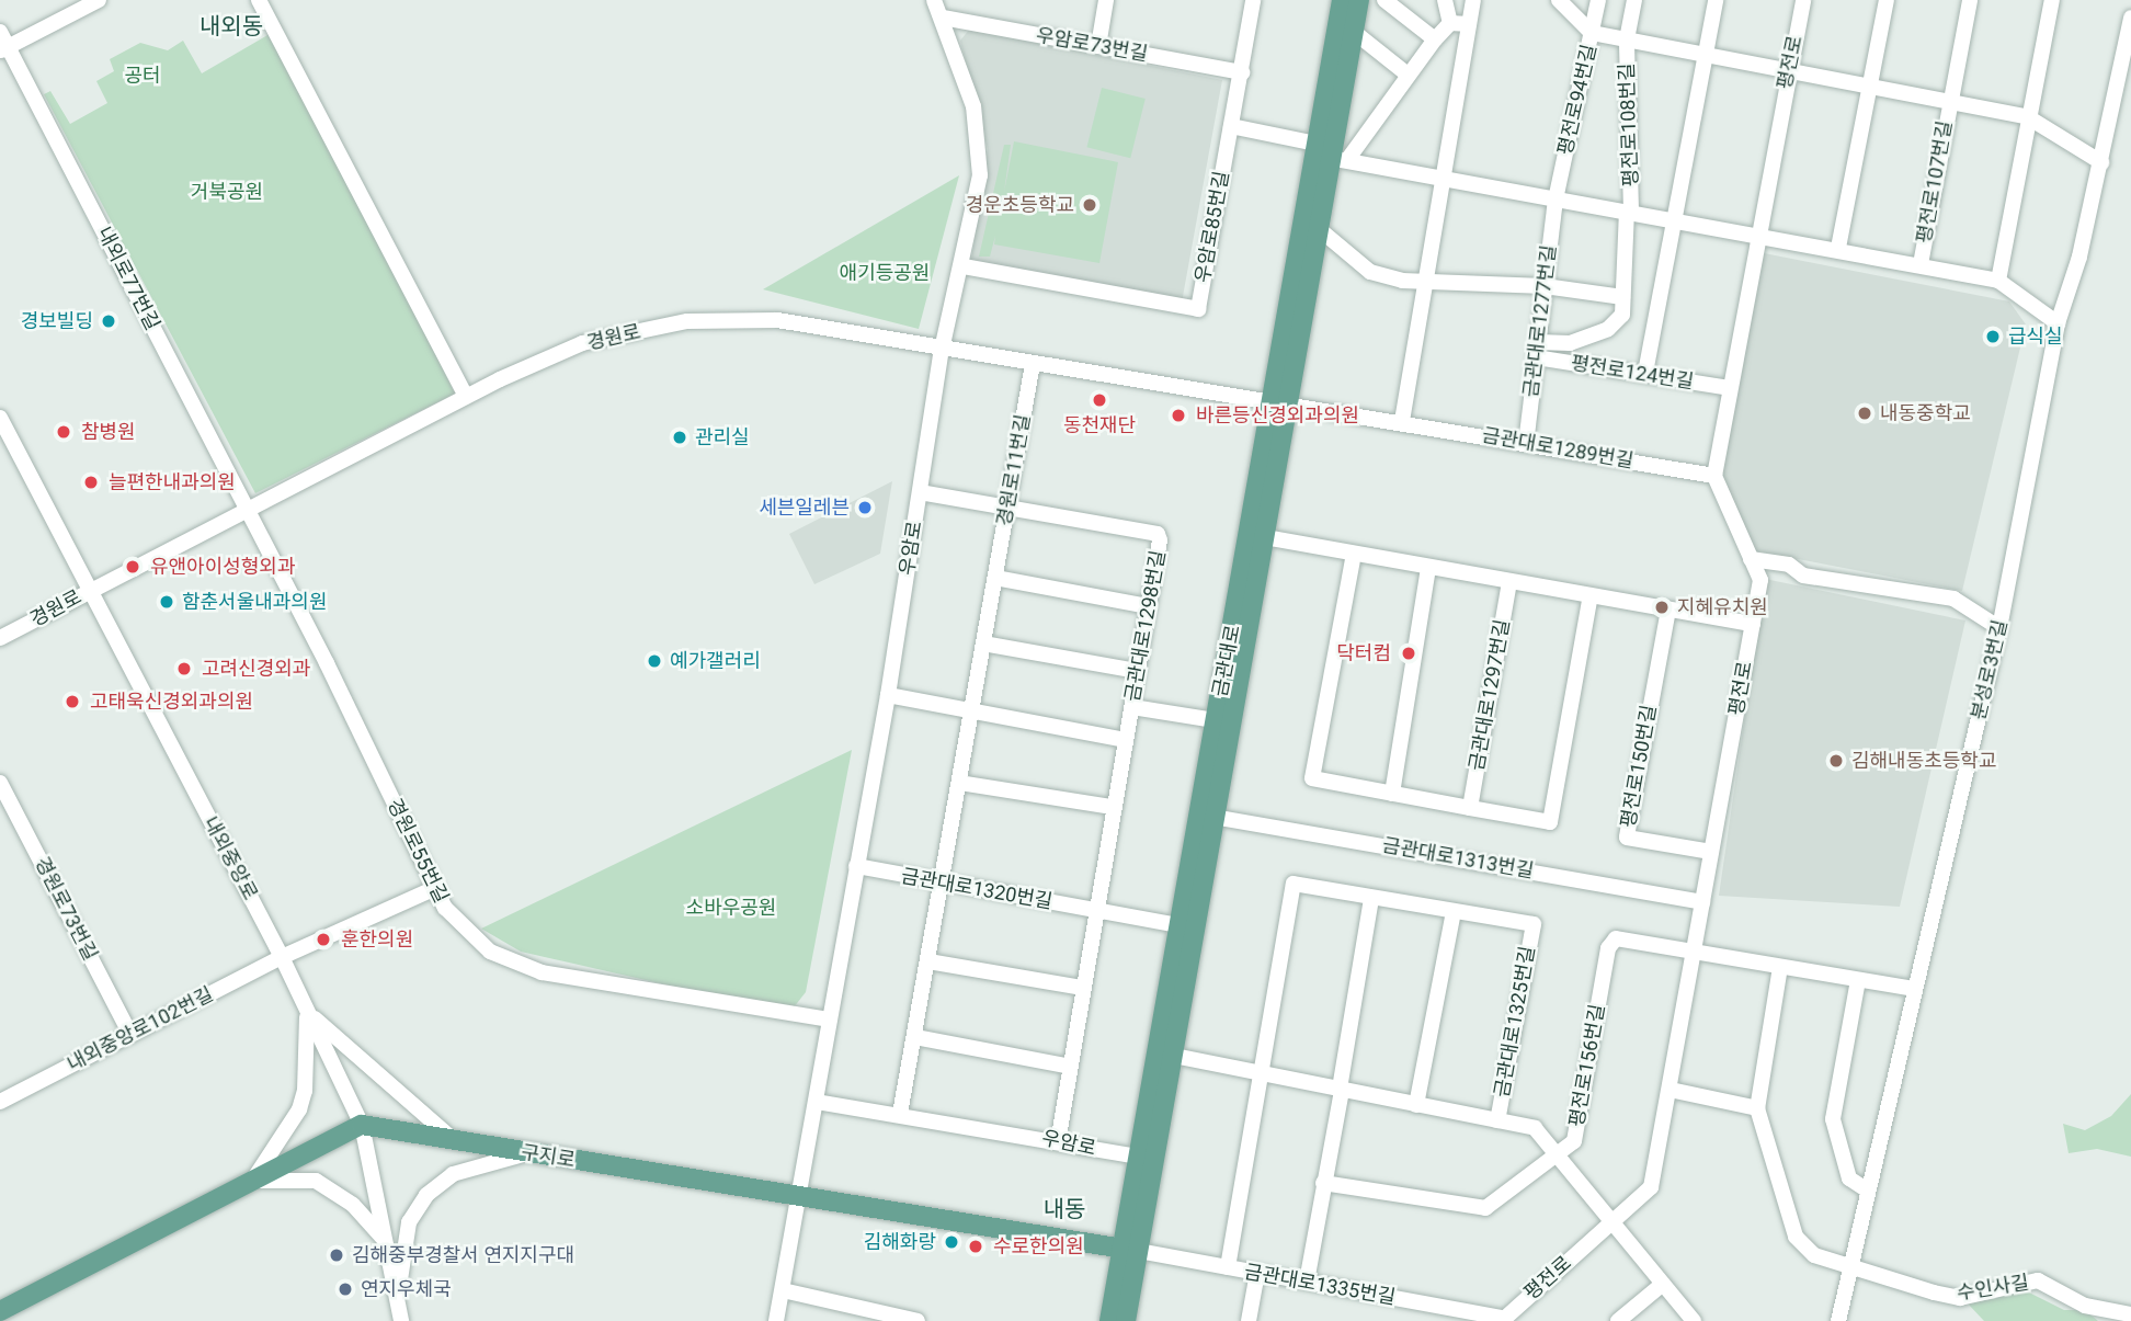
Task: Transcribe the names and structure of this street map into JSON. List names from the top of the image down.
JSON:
{
  "streets": {
    "main road": ["금관대로", "구지로"],
    "street": [
      "우암로73번길",
      "평전로",
      "평전로94번길",
      "평전로108번길",
      "평전로107번길",
      "우암로85번길",
      "내외로77번길",
      "금관대로1277번길",
      "경원로",
      "평전로124번길",
      "금관대로1289번길",
      "경원로11번길",
      "우암로",
      "금관대로1298번길",
      "분성로3번길",
      "금관대로1297번길",
      "평전로150번길",
      "경원로55번길",
      "내외중앙로",
      "금관대로1313번길",
      "금관대로1320번길",
      "경원로73번길",
      "금관대로1325번길",
      "내외중앙로102번길",
      "평전로156번길",
      "금관대로1335번길",
      "수인사길"
    ]
  },
  "crossings": [
    ["우암로73번길", "우암로85번길"],
    ["우암로73번길", "우암로"],
    ["평전로", "평전로108번길"],
    ["평전로", "평전로107번길"],
    ["평전로", "평전로124번길"],
    ["평전로", "금관대로1289번길"],
    ["평전로", "평전로150번길"],
    ["평전로", "금관대로1313번길"],
    ["평전로", "금관대로1325번길"],
    ["평전로", "평전로156번길"],
    ["평전로", "금관대로1335번길"],
    ["평전로94번길", "평전로108번길"],
    ["평전로94번길", "금관대로1277번길"],
    ["평전로108번길", "평전로107번길"],
    ["평전로107번길", "분성로3번길"],
    ["우암로85번길", "우암로"],
    ["내외로77번길", "경원로"],
    ["내외로77번길", "경원로55번길"],
    ["금관대로1277번길", "평전로124번길"],
    ["금관대로1277번길", "금관대로1289번길"],
    ["경원로", "금관대로1289번길"],
    ["경원로", "경원로11번길"],
    ["경원로", "우암로"],
    ["경원로", "금관대로"],
    ["경원로", "경원로55번길"],
    ["경원로", "내외중앙로"],
    ["금관대로1289번길", "금관대로"],
    ["경원로11번길", "우암로"],
    ["경원로11번길", "금관대로1298번길"],
    ["경원로11번길", "금관대로1320번길"],
    ["우암로", "금관대로1298번길"],
    ["우암로", "금관대로"],
    ["우암로", "경원로55번길"],
    ["우암로", "금관대로1320번길"],
    ["우암로", "구지로"],
    ["금관대로1298번길", "금관대로1320번길"],
    ["금관대로", "금관대로1313번길"],
    ["금관대로", "금관대로1320번길"],
    ["금관대로", "금관대로1325번길"],
    ["금관대로", "구지로"],
    ["금관대로", "금관대로1335번길"],
    ["분성로3번길", "수인사길"],
    ["경원로55번길", "내외중앙로102번길"],
    ["내외중앙로", "내외중앙로102번길"],
    ["내외중앙로", "구지로"],
    ["경원로73번길", "내외중앙로102번길"],
    ["금관대로1325번길", "평전로156번길"],
    ["구지로", "금관대로1335번길"]
  ],
  "districts": ["내외동", "내동"],
  "parks": [
    "공터",
    "거북공원",
    "애기등공원",
    "소바우공원"
  ],
  "places": [
    "경운초등학교",
    "경보빌딩",
    "급식실",
    "동천재단",
    "내동중학교",
    "바른등신경외과의원",
    "참병원",
    "관리실",
    "늘편한내과의원",
    "세븐일레븐",
    "유앤아이성형외과",
    "함춘서울내과의원",
    "지혜유치원",
    "닥터컴",
    "예가갤러리",
    "고려신경외과",
    "고태욱신경외과의원",
    "김해내동초등학교",
    "훈한의원",
    "김해화랑",
    "수로한의원",
    "김해중부경찰서 연지지구대",
    "연지우체국"
  ]
}
